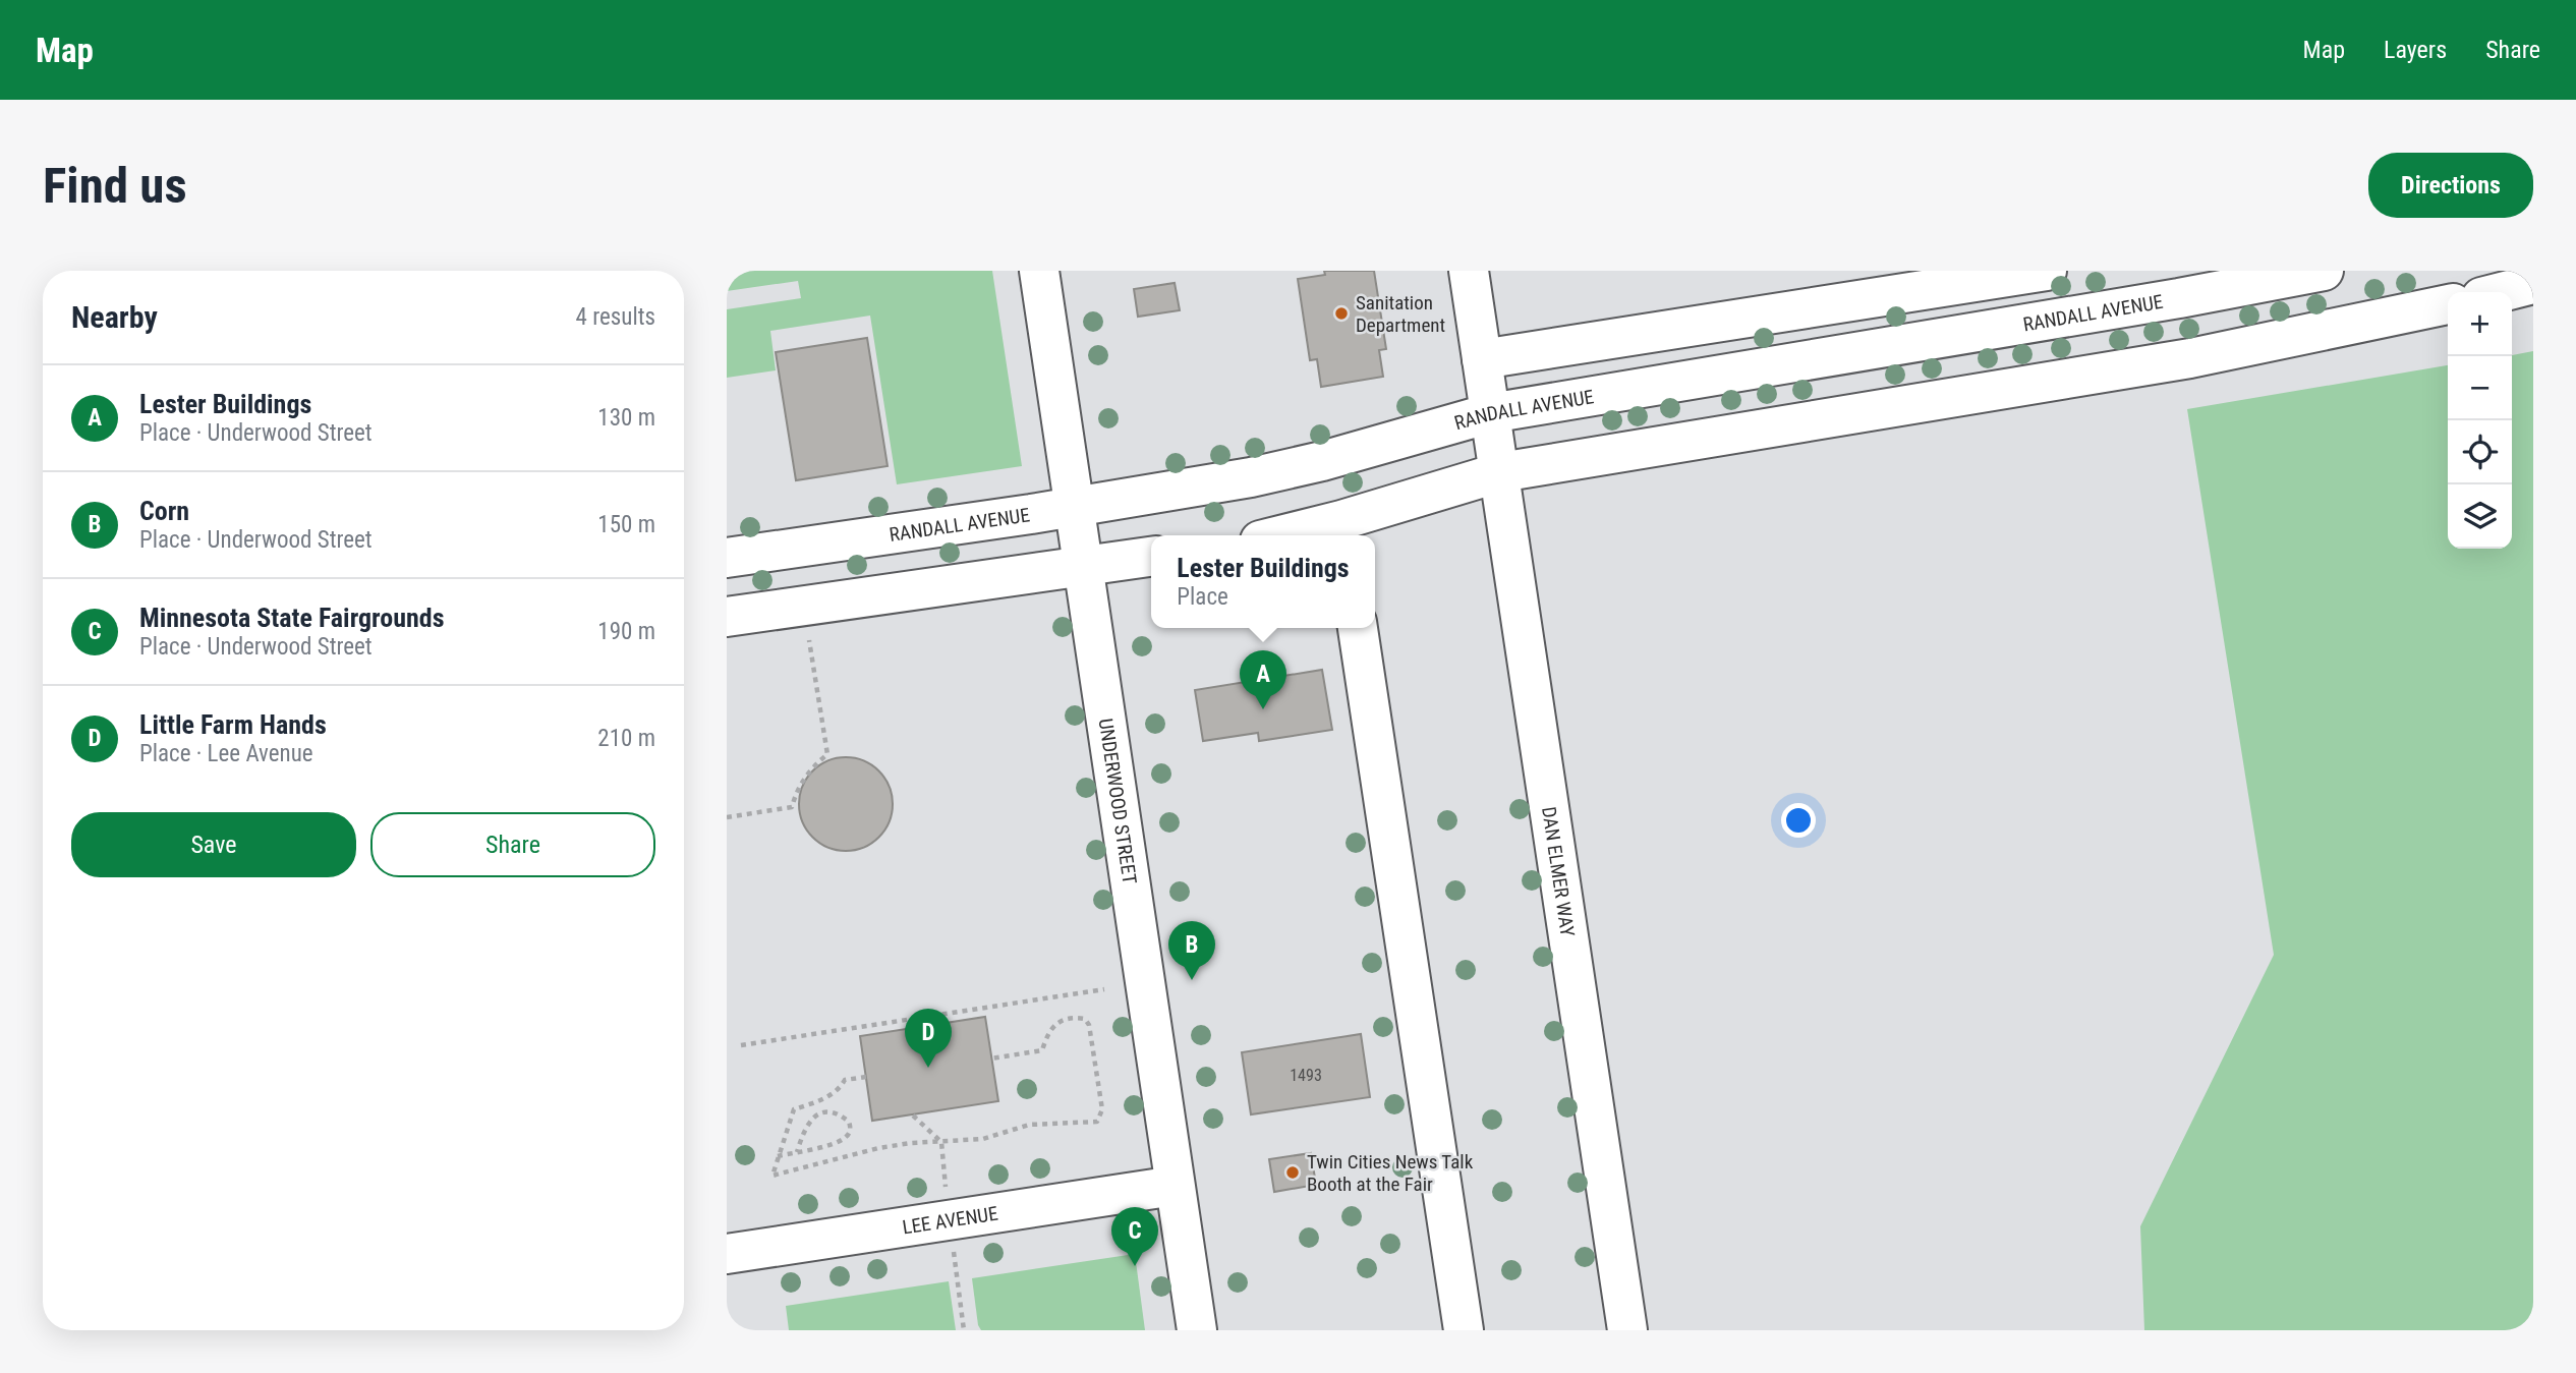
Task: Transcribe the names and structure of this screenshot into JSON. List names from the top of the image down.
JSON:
{
  "streets": {
    "street": [
      "RANDALL AVENUE",
      "UNDERWOOD STREET",
      "DAN ELMER WAY",
      "LEE AVENUE"
    ]
  },
  "crossings": [
    ["RANDALL AVENUE", "UNDERWOOD STREET"],
    ["RANDALL AVENUE", "DAN ELMER WAY"],
    ["UNDERWOOD STREET", "LEE AVENUE"]
  ],
  "places": ["Sanitation Department", "Twin Cities News Talk Booth at the Fair"],
  "house_numbers": ["1493"],
  "page": {
    "header": "Map",
    "nav": ["Map", "Layers", "Share"],
    "buttons": [
      "Directions",
      ["Save", "Share"]
    ],
    "title": "Find us",
    "heading": ["Nearby", "4 results"],
    "map_buttons": ["+", "−"],
    "list": [
      {
        "mark": "A",
        "name": "Lester Buildings",
        "note": "Place · Underwood Street",
        "value": "130 m"
      },
      {
        "mark": "B",
        "name": "Corn",
        "note": "Place · Underwood Street",
        "value": "150 m"
      },
      {
        "mark": "C",
        "name": "Minnesota State Fairgrounds",
        "note": "Place · Underwood Street",
        "value": "190 m"
      },
      {
        "mark": "D",
        "name": "Little Farm Hands",
        "note": "Place · Lee Avenue",
        "value": "210 m"
      }
    ],
    "popup": ["Lester Buildings", "Place"],
    "pins": [
      "A",
      "B",
      "D",
      "C"
    ]
  }
}
